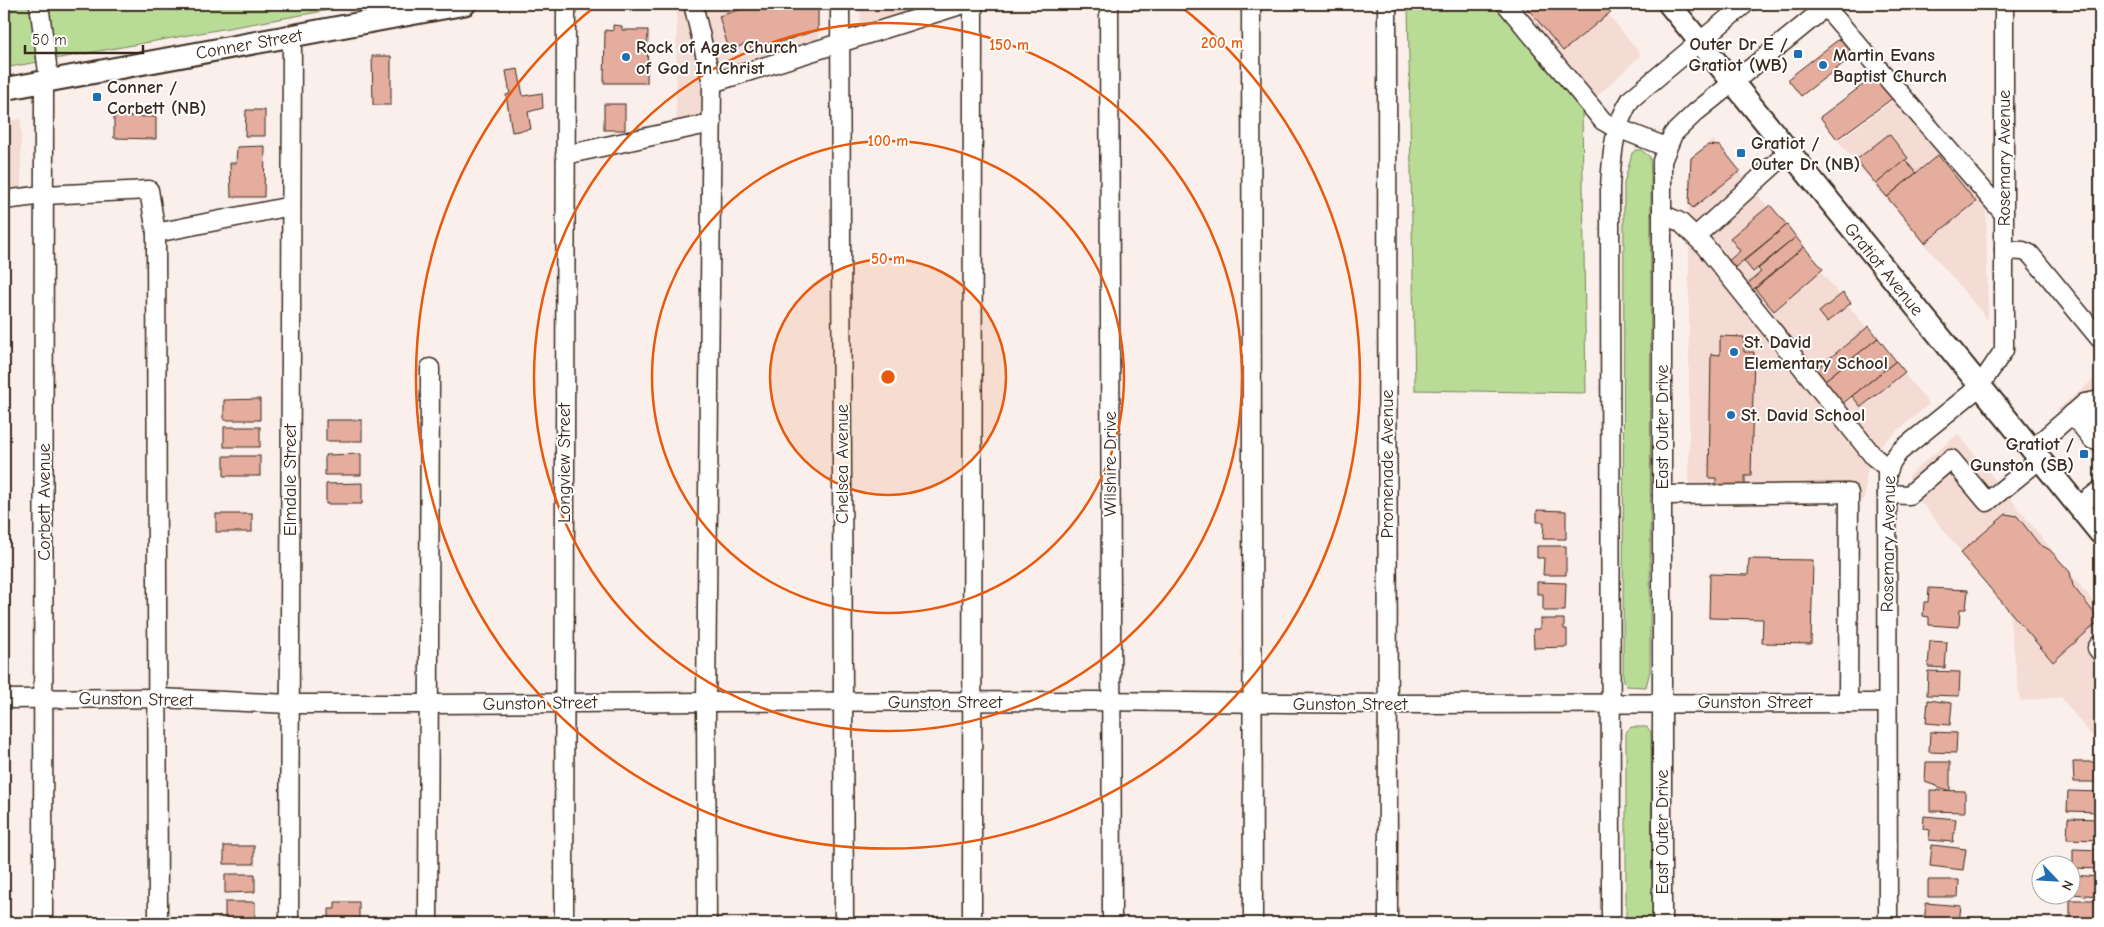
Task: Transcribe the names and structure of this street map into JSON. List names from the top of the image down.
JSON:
{
  "streets": {
    "main road": ["Conner Street", "Gratiot Avenue"],
    "street": [
      "Rosemary Avenue",
      "East Outer Drive",
      "Longview Street",
      "Chelsea Avenue",
      "Wilshire Drive",
      "Promenade Avenue",
      "Elmdale Street",
      "Corbett Avenue",
      "Gunston Street"
    ]
  },
  "crossings": [
    ["Conner Street", "Elmdale Street"],
    ["Conner Street", "Corbett Avenue"],
    ["Rosemary Avenue", "Gratiot Avenue"],
    ["Rosemary Avenue", "Gunston Street"],
    ["Gratiot Avenue", "East Outer Drive"],
    ["East Outer Drive", "Gunston Street"],
    ["Longview Street", "Gunston Street"],
    ["Chelsea Avenue", "Gunston Street"],
    ["Wilshire Drive", "Gunston Street"],
    ["Promenade Avenue", "Gunston Street"],
    ["Elmdale Street", "Gunston Street"],
    ["Corbett Avenue", "Gunston Street"]
  ],
  "places": {
    "transit": [
      "Outer Dr E / Gratiot (WB)",
      "Conner / Corbett (NB)",
      "Gratiot / Outer Dr (NB)",
      "Gratiot / Gunston (SB)"
    ],
    "other": [
      "Rock of Ages Church of God In Christ",
      "Martin Evans Baptist Church",
      "St. David Elementary School",
      "St. David School"
    ]
  },
  "scale_bar": "50 m",
  "north": "bottom right",
  "rings": [
    "200 m",
    "150 m",
    "100 m",
    "50 m"
  ]
}
